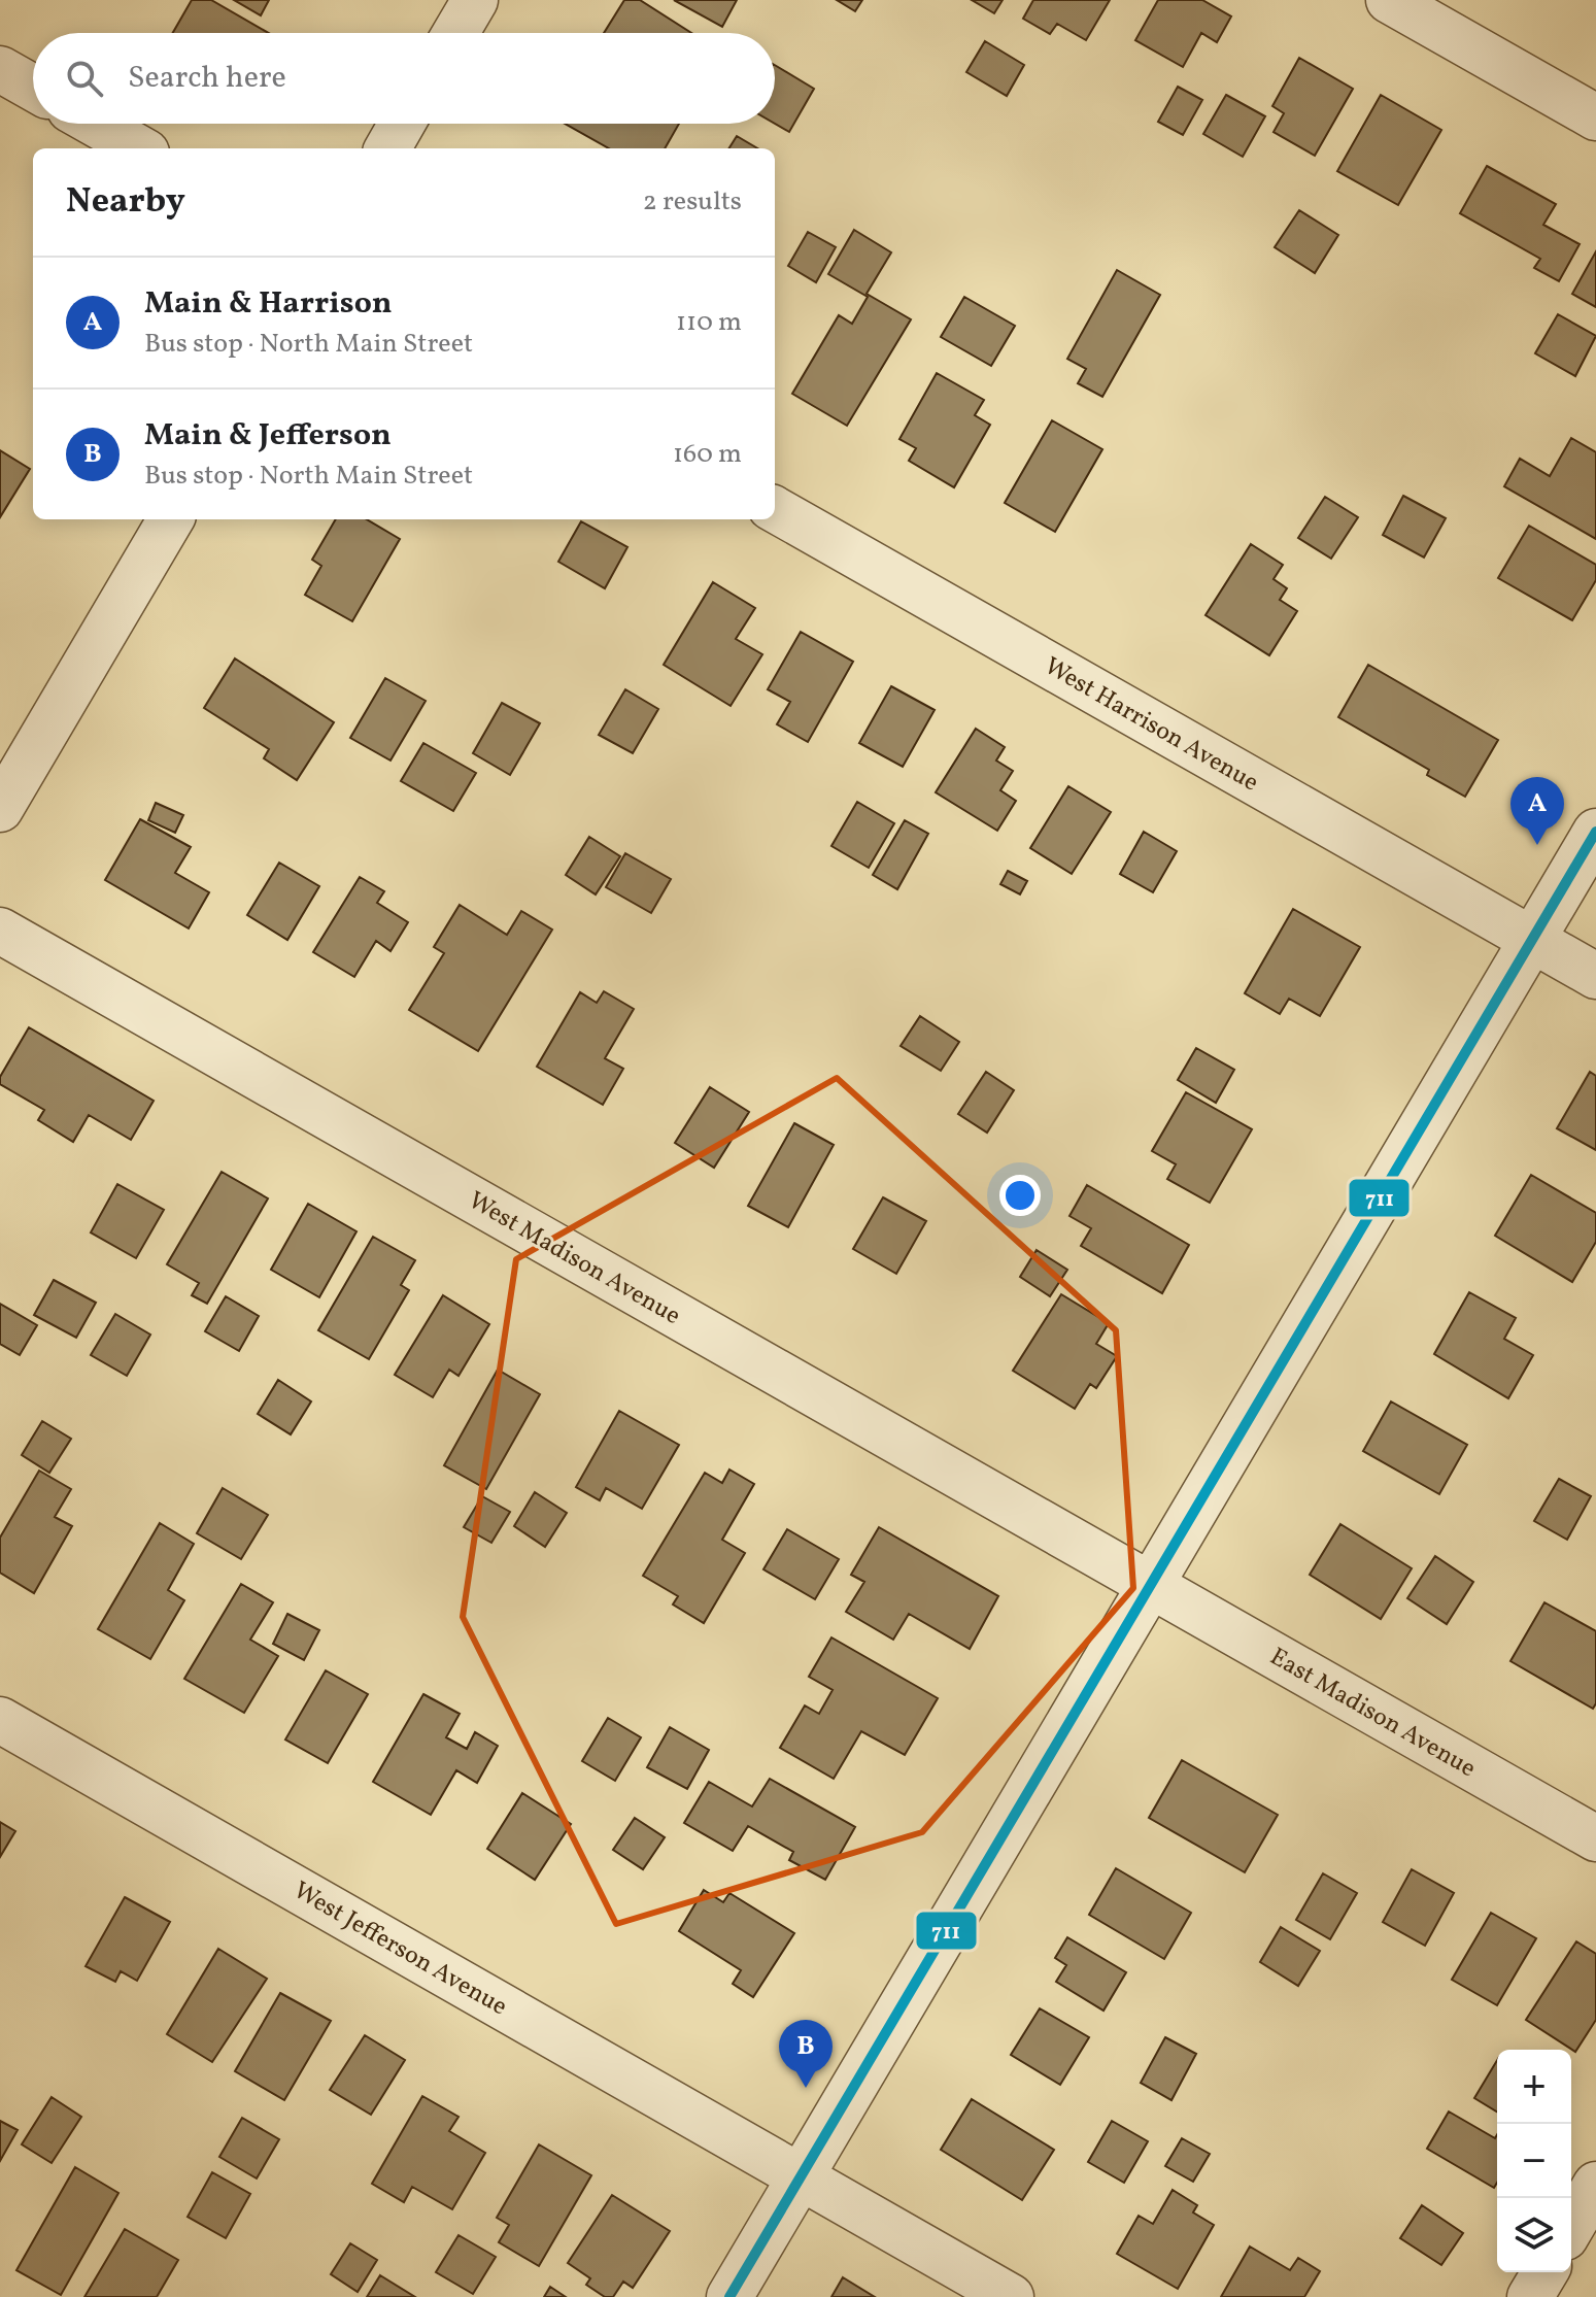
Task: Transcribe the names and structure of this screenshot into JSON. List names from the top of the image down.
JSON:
{
  "streets": {
    "street": [
      "West Harrison Avenue",
      "West Madison Avenue",
      "East Madison Avenue",
      "West Jefferson Avenue"
    ]
  },
  "crossings": [
    ["West Madison Avenue", "East Madison Avenue"]
  ],
  "lines": ["transit line 711"],
  "page": {
    "search": "Search here",
    "heading": ["Nearby", "2 results"],
    "list": [
      {
        "mark": "A",
        "name": "Main & Harrison",
        "note": "Bus stop · North Main Street",
        "value": "110 m"
      },
      {
        "mark": "B",
        "name": "Main & Jefferson",
        "note": "Bus stop · North Main Street",
        "value": "160 m"
      }
    ],
    "pins": ["A", "B"],
    "map_buttons": ["+", "−"]
  }
}
